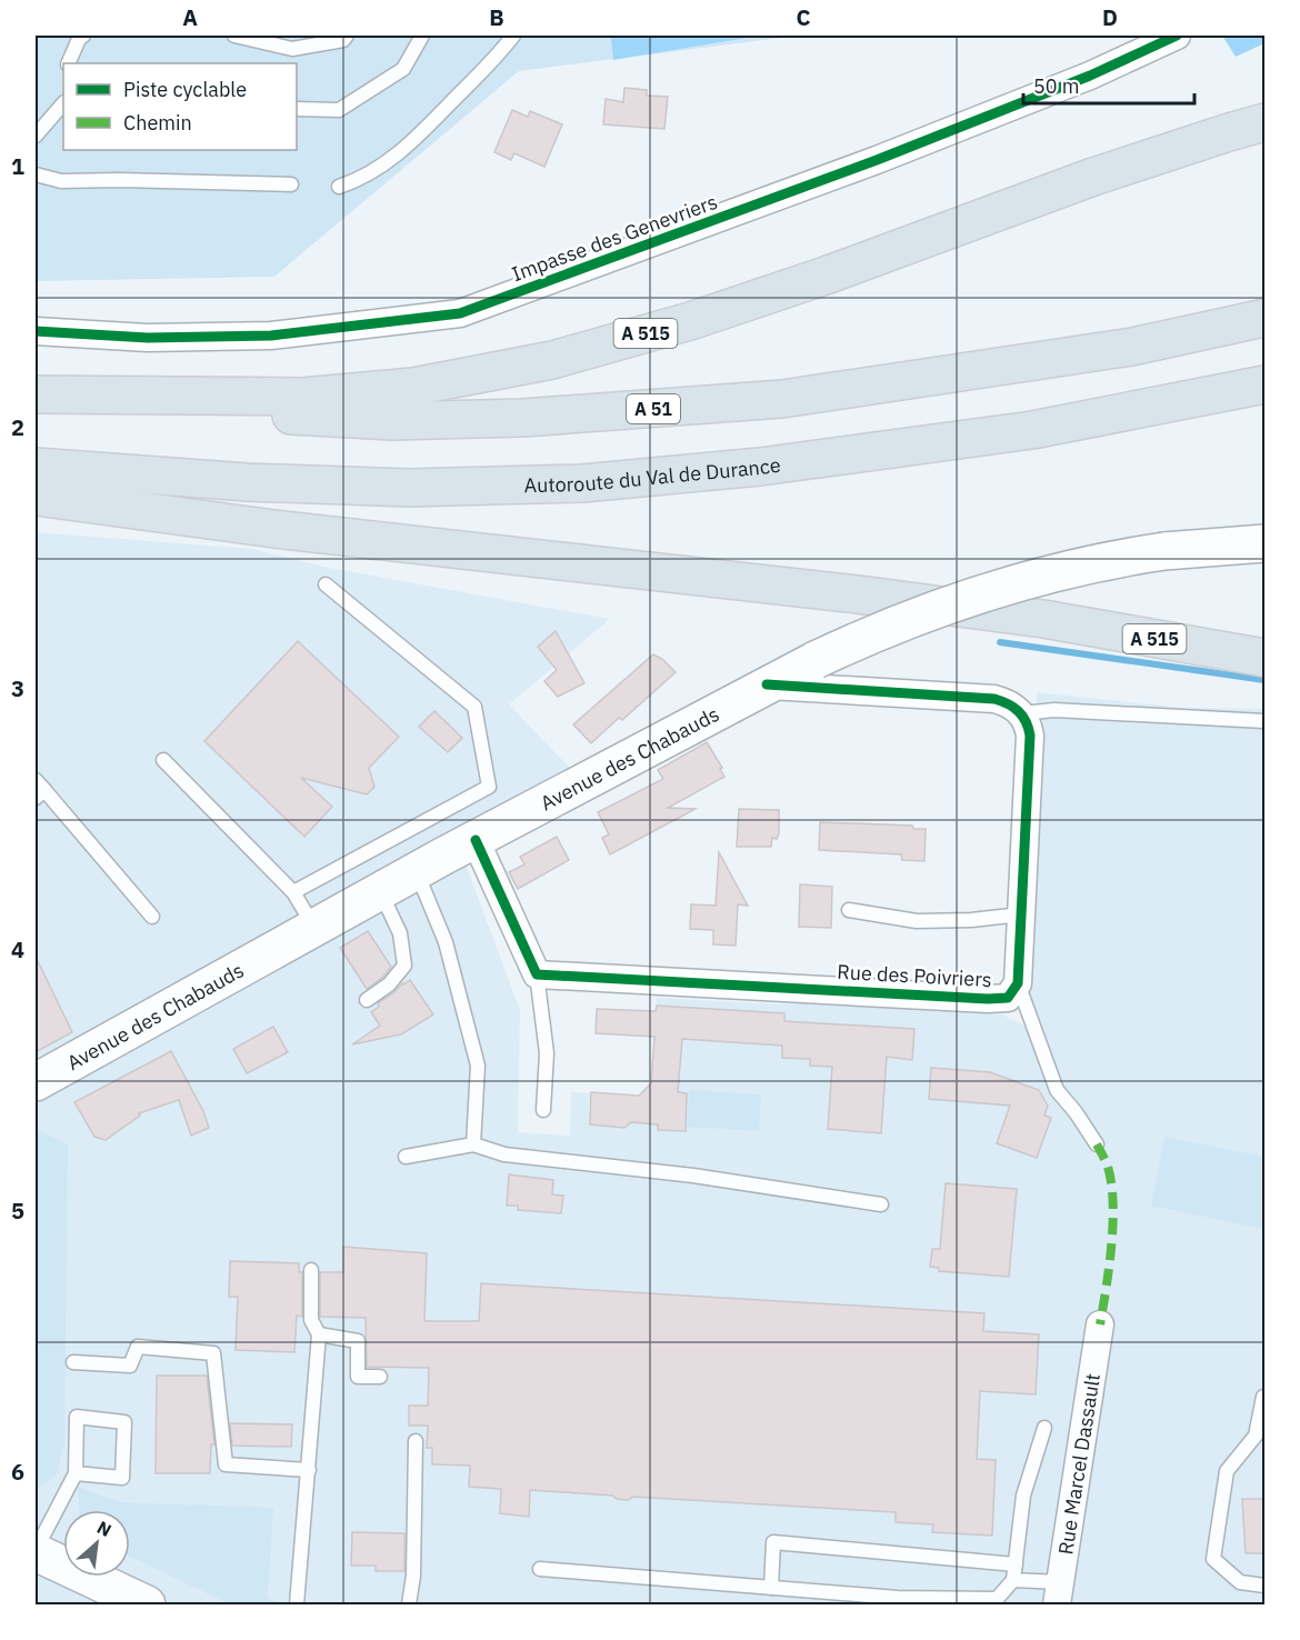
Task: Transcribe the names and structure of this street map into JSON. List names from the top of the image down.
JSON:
{
  "streets": {
    "highway": ["A 515", "A 51", "Autoroute du Val de Durance"],
    "main road": ["Avenue des Chabauds"],
    "street": ["Impasse des Genevriers", "Rue des Poivriers", "Rue Marcel Dassault"]
  },
  "legend": ["Piste cyclable", "Chemin"],
  "scale_bar": "50 m",
  "north": "top right",
  "grid": {
    "columns": [
      "A",
      "B",
      "C",
      "D"
    ],
    "rows": [
      "1",
      "2",
      "3",
      "4",
      "5",
      "6"
    ]
  }
}
